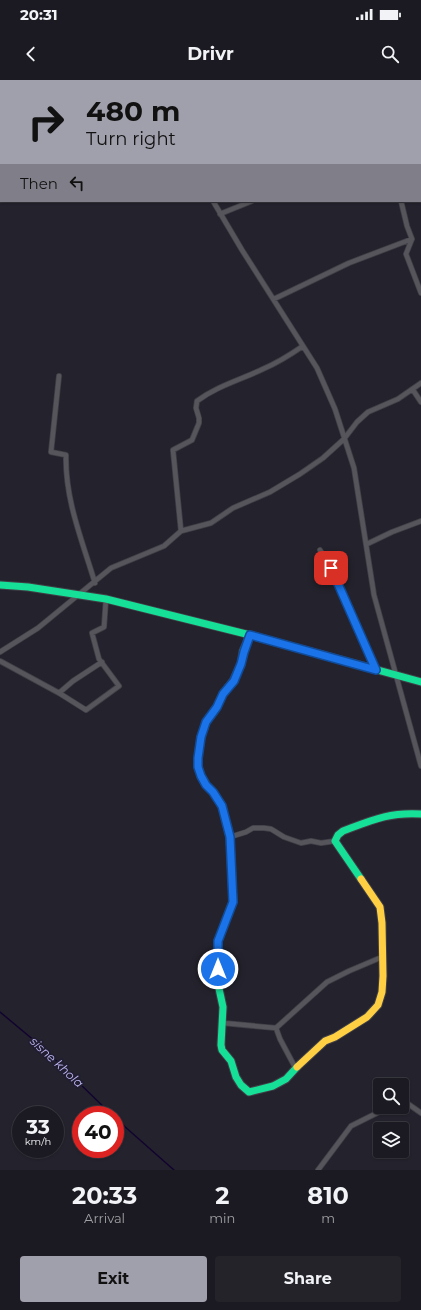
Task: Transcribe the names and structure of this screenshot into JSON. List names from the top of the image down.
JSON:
{
  "water": ["sisne khola"],
  "page": {
    "status": "20:31",
    "header": "Drivr",
    "turn": ["480 m", "Turn right"],
    "then": "Then",
    "speed": "33 km/h",
    "limit": "40",
    "eta": [
      "20:33",
      "Arrival",
      "2",
      "min",
      "810",
      "m"
    ],
    "buttons": ["Exit", "Share"]
  }
}
